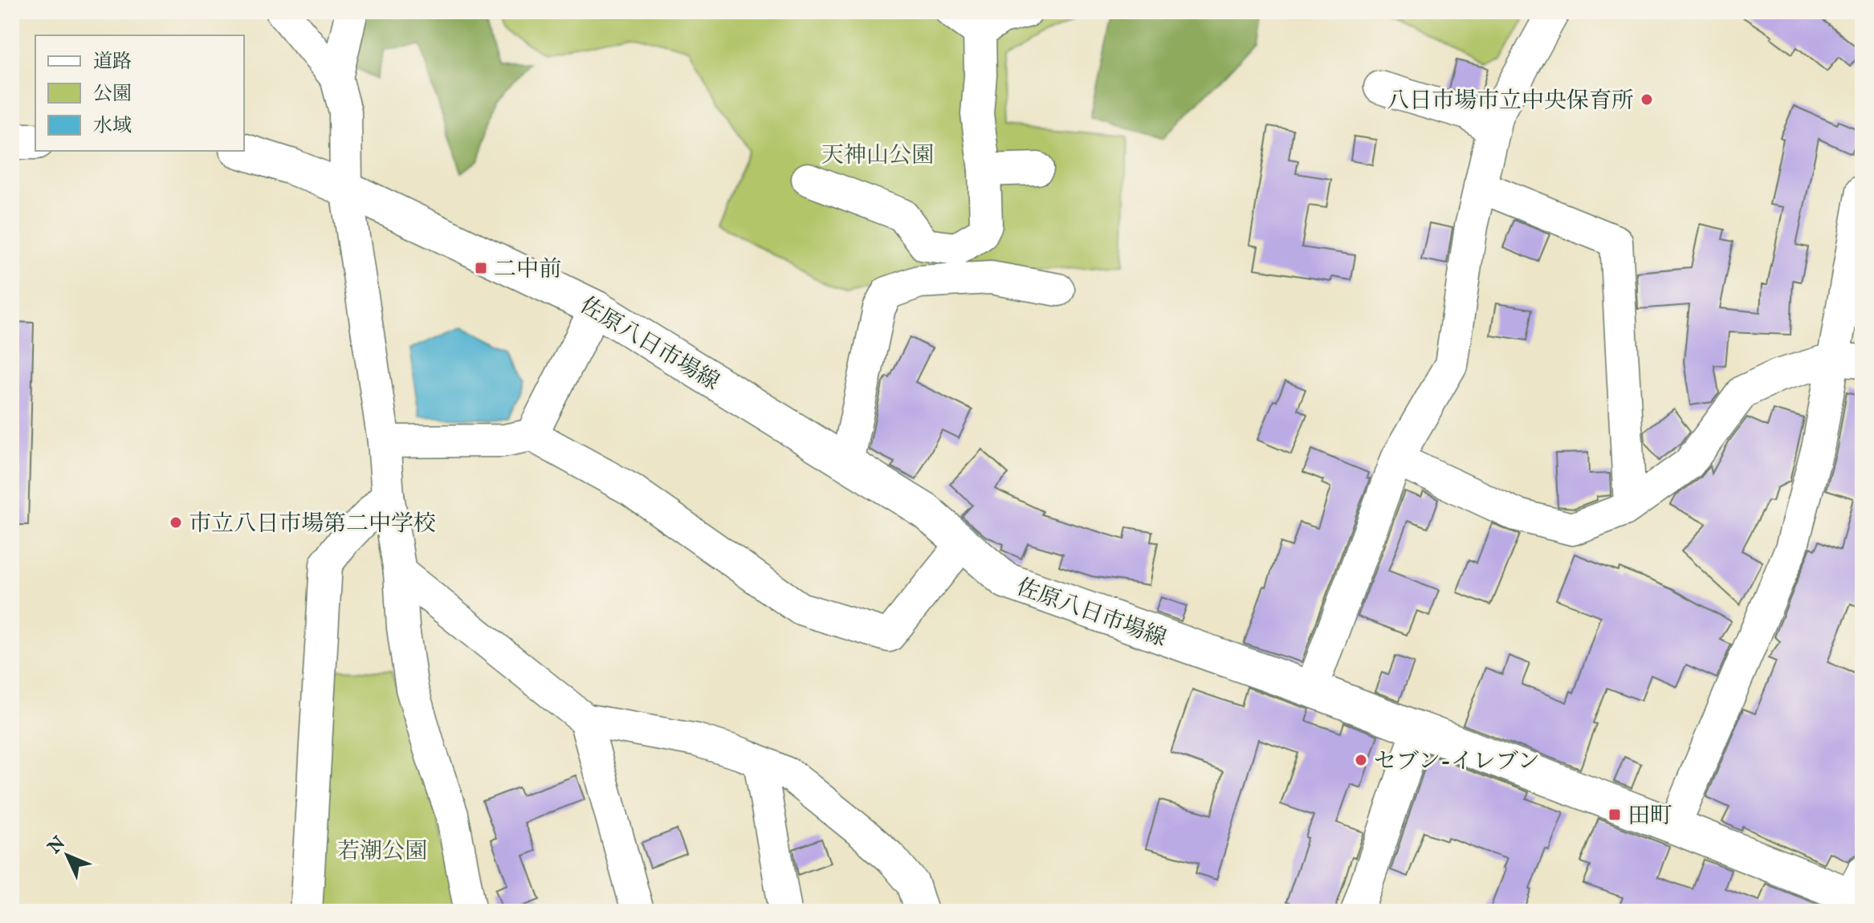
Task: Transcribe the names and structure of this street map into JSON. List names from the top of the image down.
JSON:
{
  "streets": {
    "main road": ["佐原八日市場線"]
  },
  "parks": ["天神山公園", "若潮公園"],
  "places": {
    "other": ["八日市場市立中央保育所", "市立八日市場第二中学校", "セブン-イレブン"],
    "transit": ["二中前", "田町"]
  },
  "legend": ["道路", "公園", "水域"],
  "north": "top left"
}
